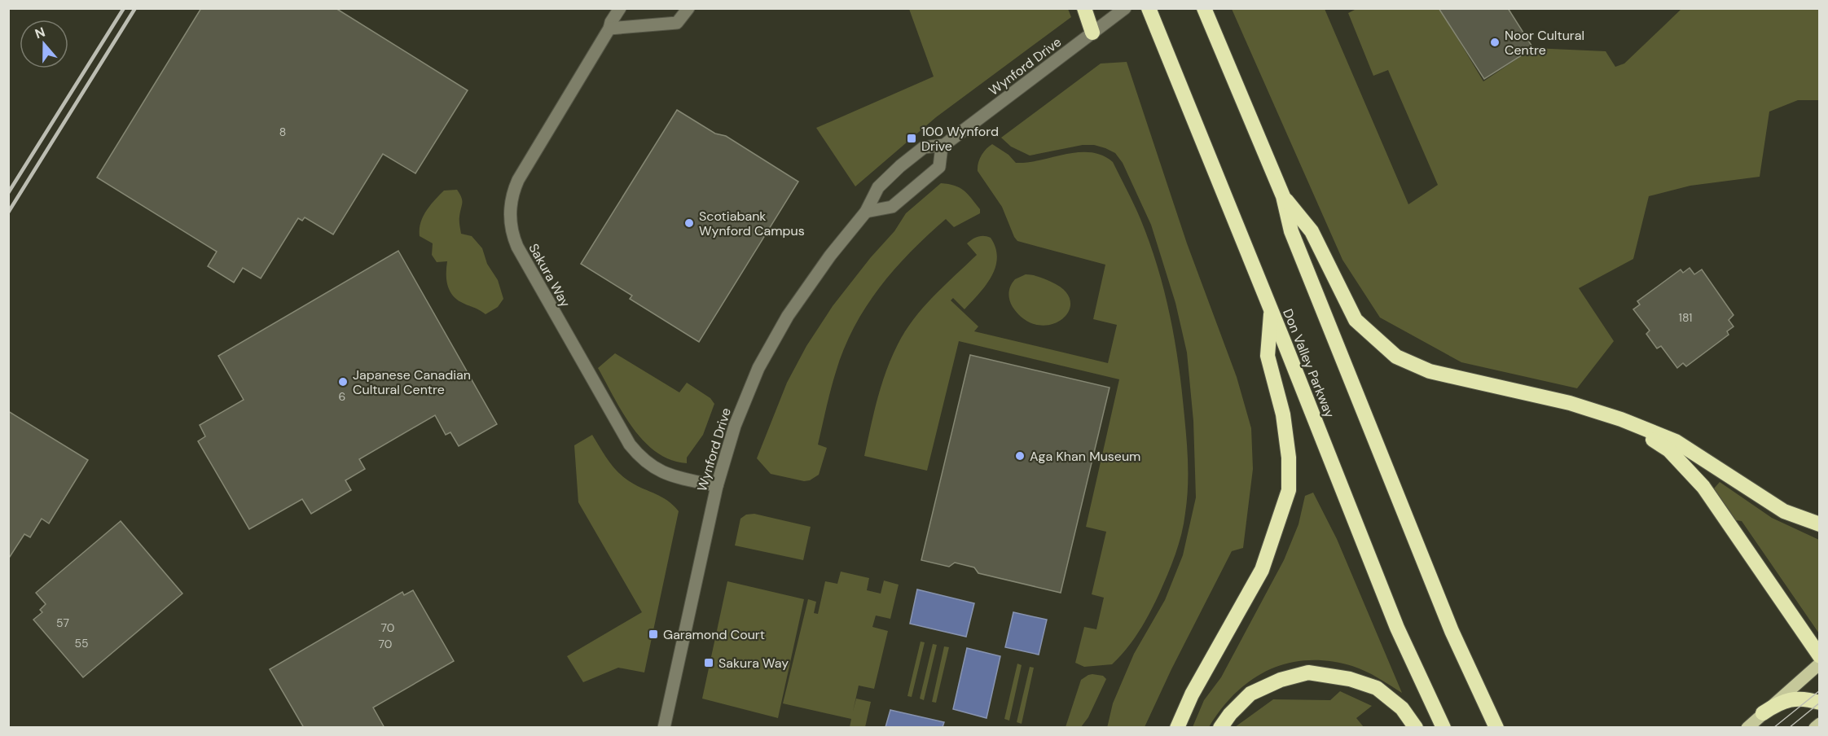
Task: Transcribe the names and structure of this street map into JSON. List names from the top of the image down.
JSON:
{
  "streets": {
    "highway": ["Don Valley Parkway"],
    "street": ["Wynford Drive", "Sakura Way"]
  },
  "crossings": [
    ["Wynford Drive", "Sakura Way"]
  ],
  "places": {
    "other": [
      "Noor Cultural Centre",
      "Scotiabank Wynford Campus",
      "Japanese Canadian Cultural Centre",
      "Aga Khan Museum"
    ],
    "transit": ["100 Wynford Drive", "Garamond Court", "Sakura Way"]
  },
  "house_numbers": [
    "8",
    "181",
    "6",
    "57",
    "70",
    "55",
    "70"
  ],
  "north": "top"
}
